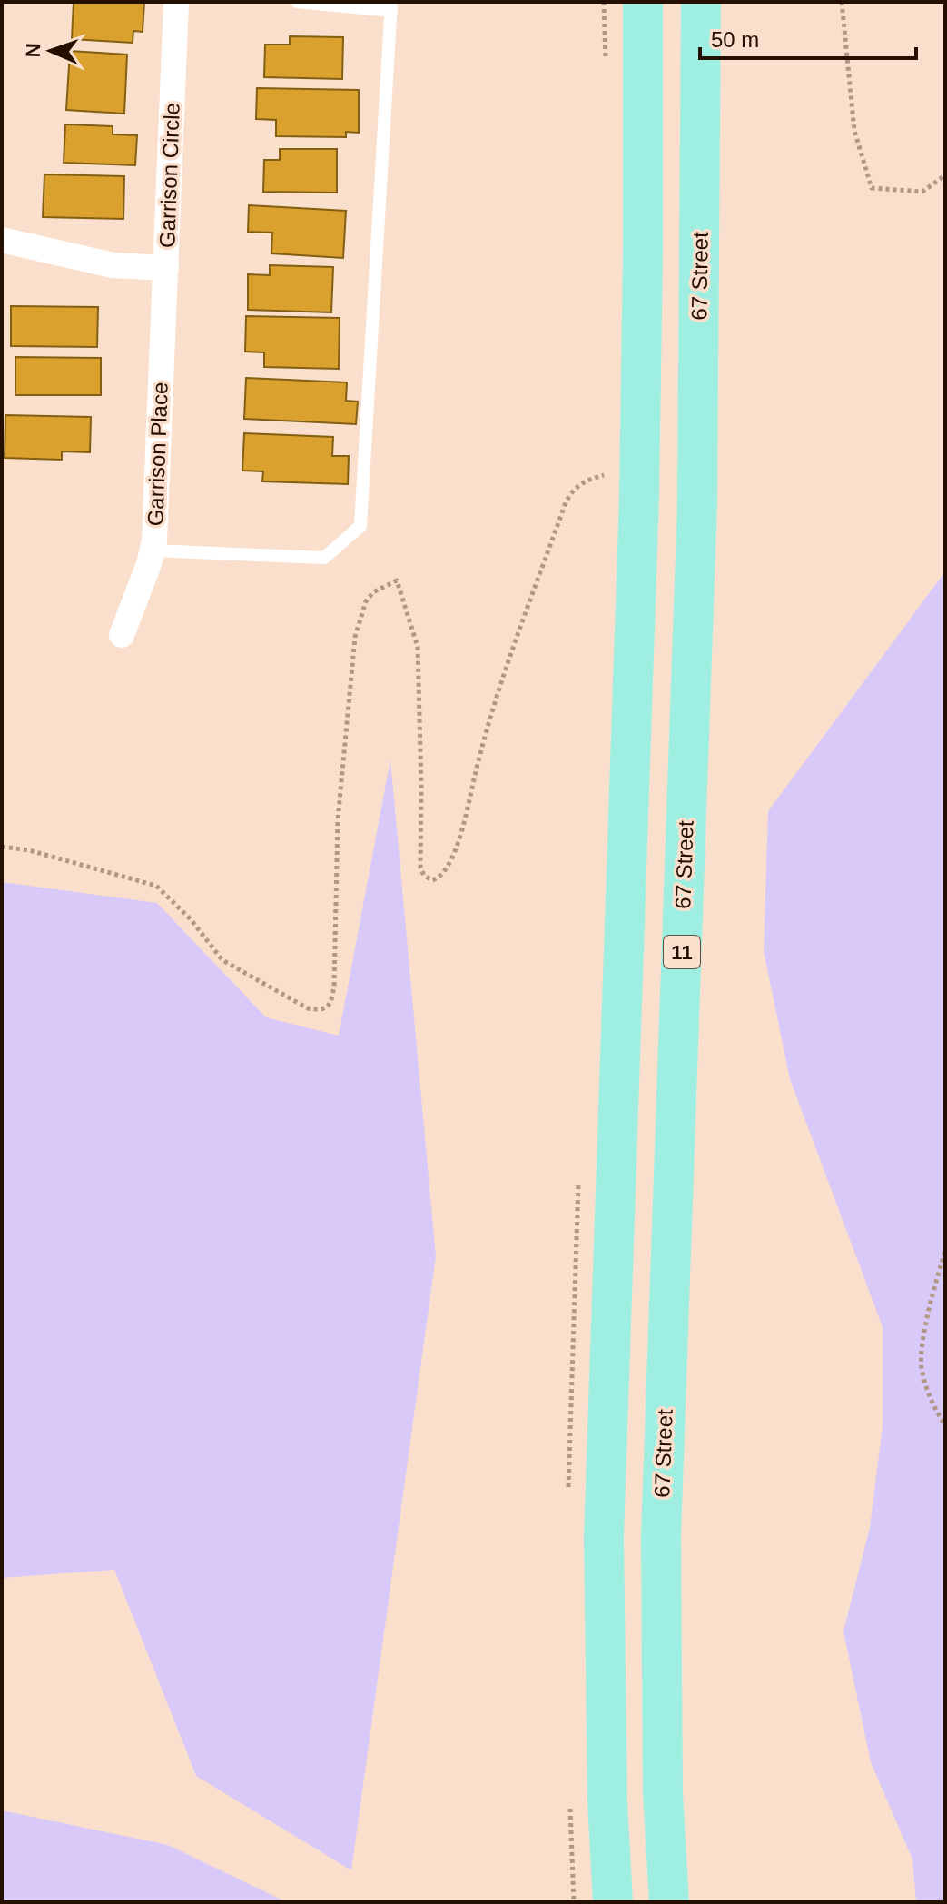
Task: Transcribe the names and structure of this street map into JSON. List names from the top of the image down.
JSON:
{
  "streets": {
    "main road": ["67 Street", "11"],
    "street": ["Garrison Circle", "Garrison Place"]
  },
  "crossings": [
    ["Garrison Circle", "Garrison Place"]
  ],
  "scale_bar": "50 m",
  "north": "left"
}
